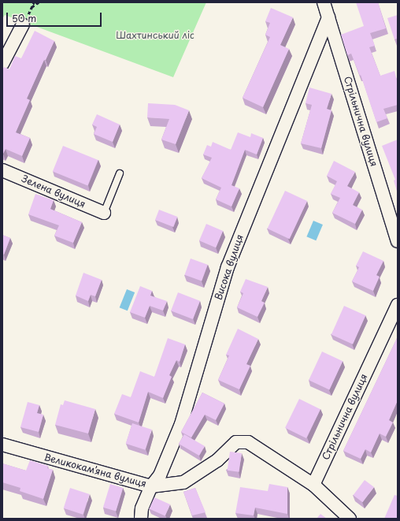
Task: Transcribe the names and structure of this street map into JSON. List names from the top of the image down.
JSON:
{
  "streets": {
    "street": [
      "Стрільнична вулиця",
      "Зелена вулиця",
      "Висока вулиця",
      "Великокамʼяна вулиця"
    ]
  },
  "crossings": [
    ["Стрільнична вулиця", "Висока вулиця"],
    ["Стрільнична вулиця", "Великокамʼяна вулиця"],
    ["Висока вулиця", "Великокамʼяна вулиця"]
  ],
  "parks": ["Шахтинський ліс"],
  "scale_bar": "50 m"
}
